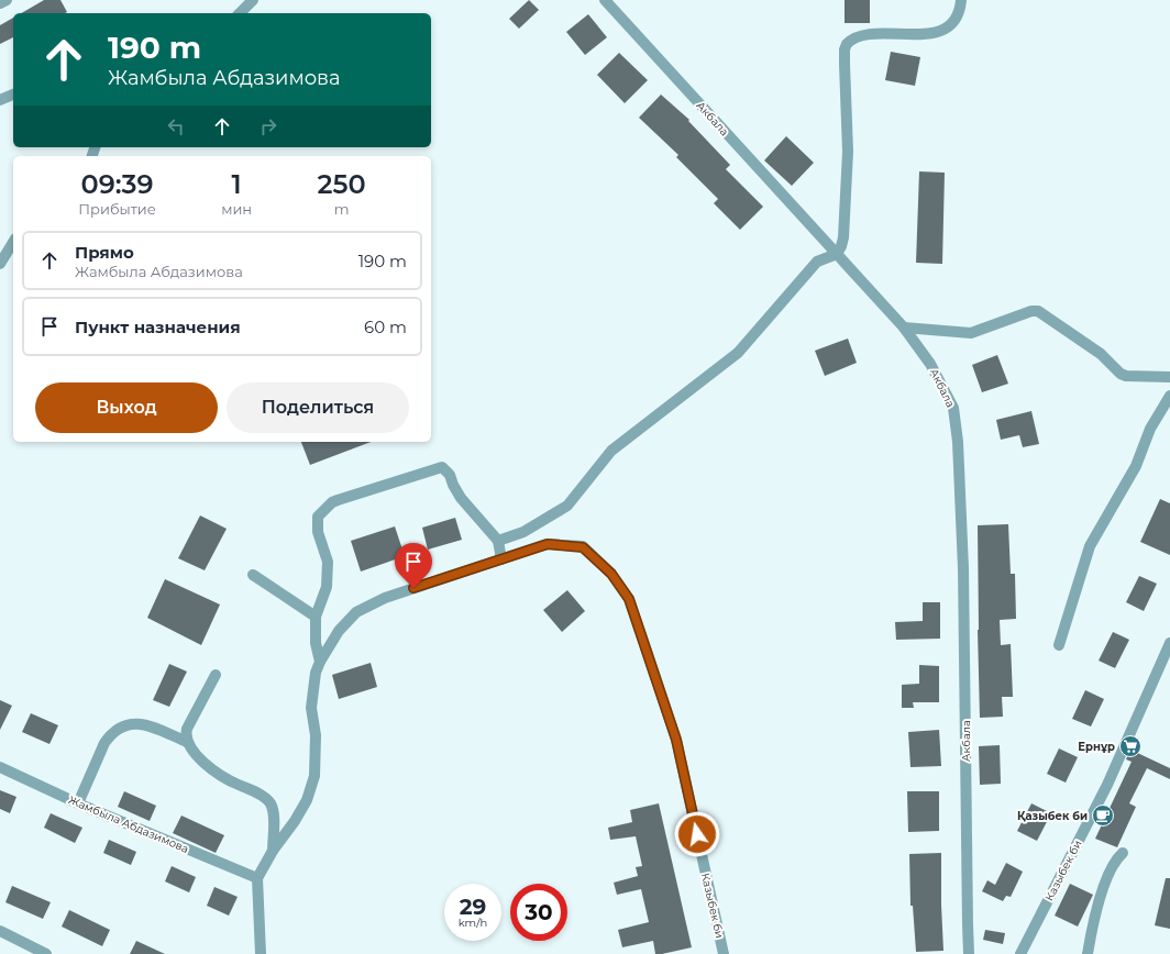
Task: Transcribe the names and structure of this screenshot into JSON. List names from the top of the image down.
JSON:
{
  "streets": {
    "street": ["Акбала", "Жамбыла Абдазимова", "Казыбек би"]
  },
  "places": {
    "supermarket": ["Ернұр"],
    "cafe": ["Қазыбек би"]
  },
  "page": {
    "turn": ["190 m", "Жамбыла Абдазимова"],
    "eta": [
      "09:39",
      "Прибытие",
      "1",
      "мин",
      "250",
      "m"
    ],
    "list": [
      {
        "name": "Прямо",
        "note": "Жамбыла Абдазимова",
        "value": "190 m"
      },
      {
        "name": "Пункт назначения",
        "value": "60 m"
      }
    ],
    "buttons": ["Выход", "Поделиться"],
    "speed": "29 km/h",
    "limit": "30"
  }
}
